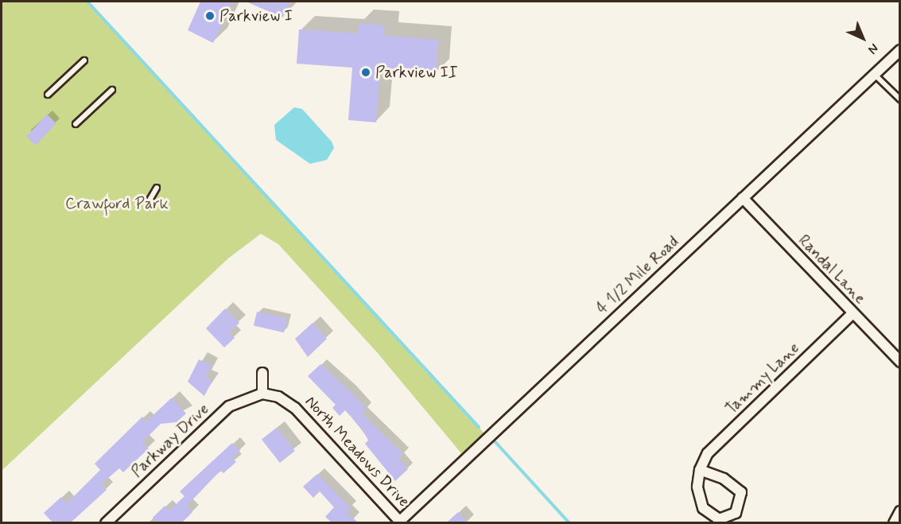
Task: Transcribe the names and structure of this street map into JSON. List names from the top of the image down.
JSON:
{
  "streets": {
    "street": [
      "Randal Lane",
      "4 1/2 Mile Road",
      "Tammy Lane",
      "Parkway Drive",
      "North Meadows Drive"
    ]
  },
  "crossings": [
    ["Randal Lane", "4 1/2 Mile Road"],
    ["Randal Lane", "Tammy Lane"],
    ["4 1/2 Mile Road", "North Meadows Drive"],
    ["Parkway Drive", "North Meadows Drive"]
  ],
  "parks": ["Crawford Park"],
  "places": ["Parkview I", "Parkview II"],
  "north": "bottom right"
}
